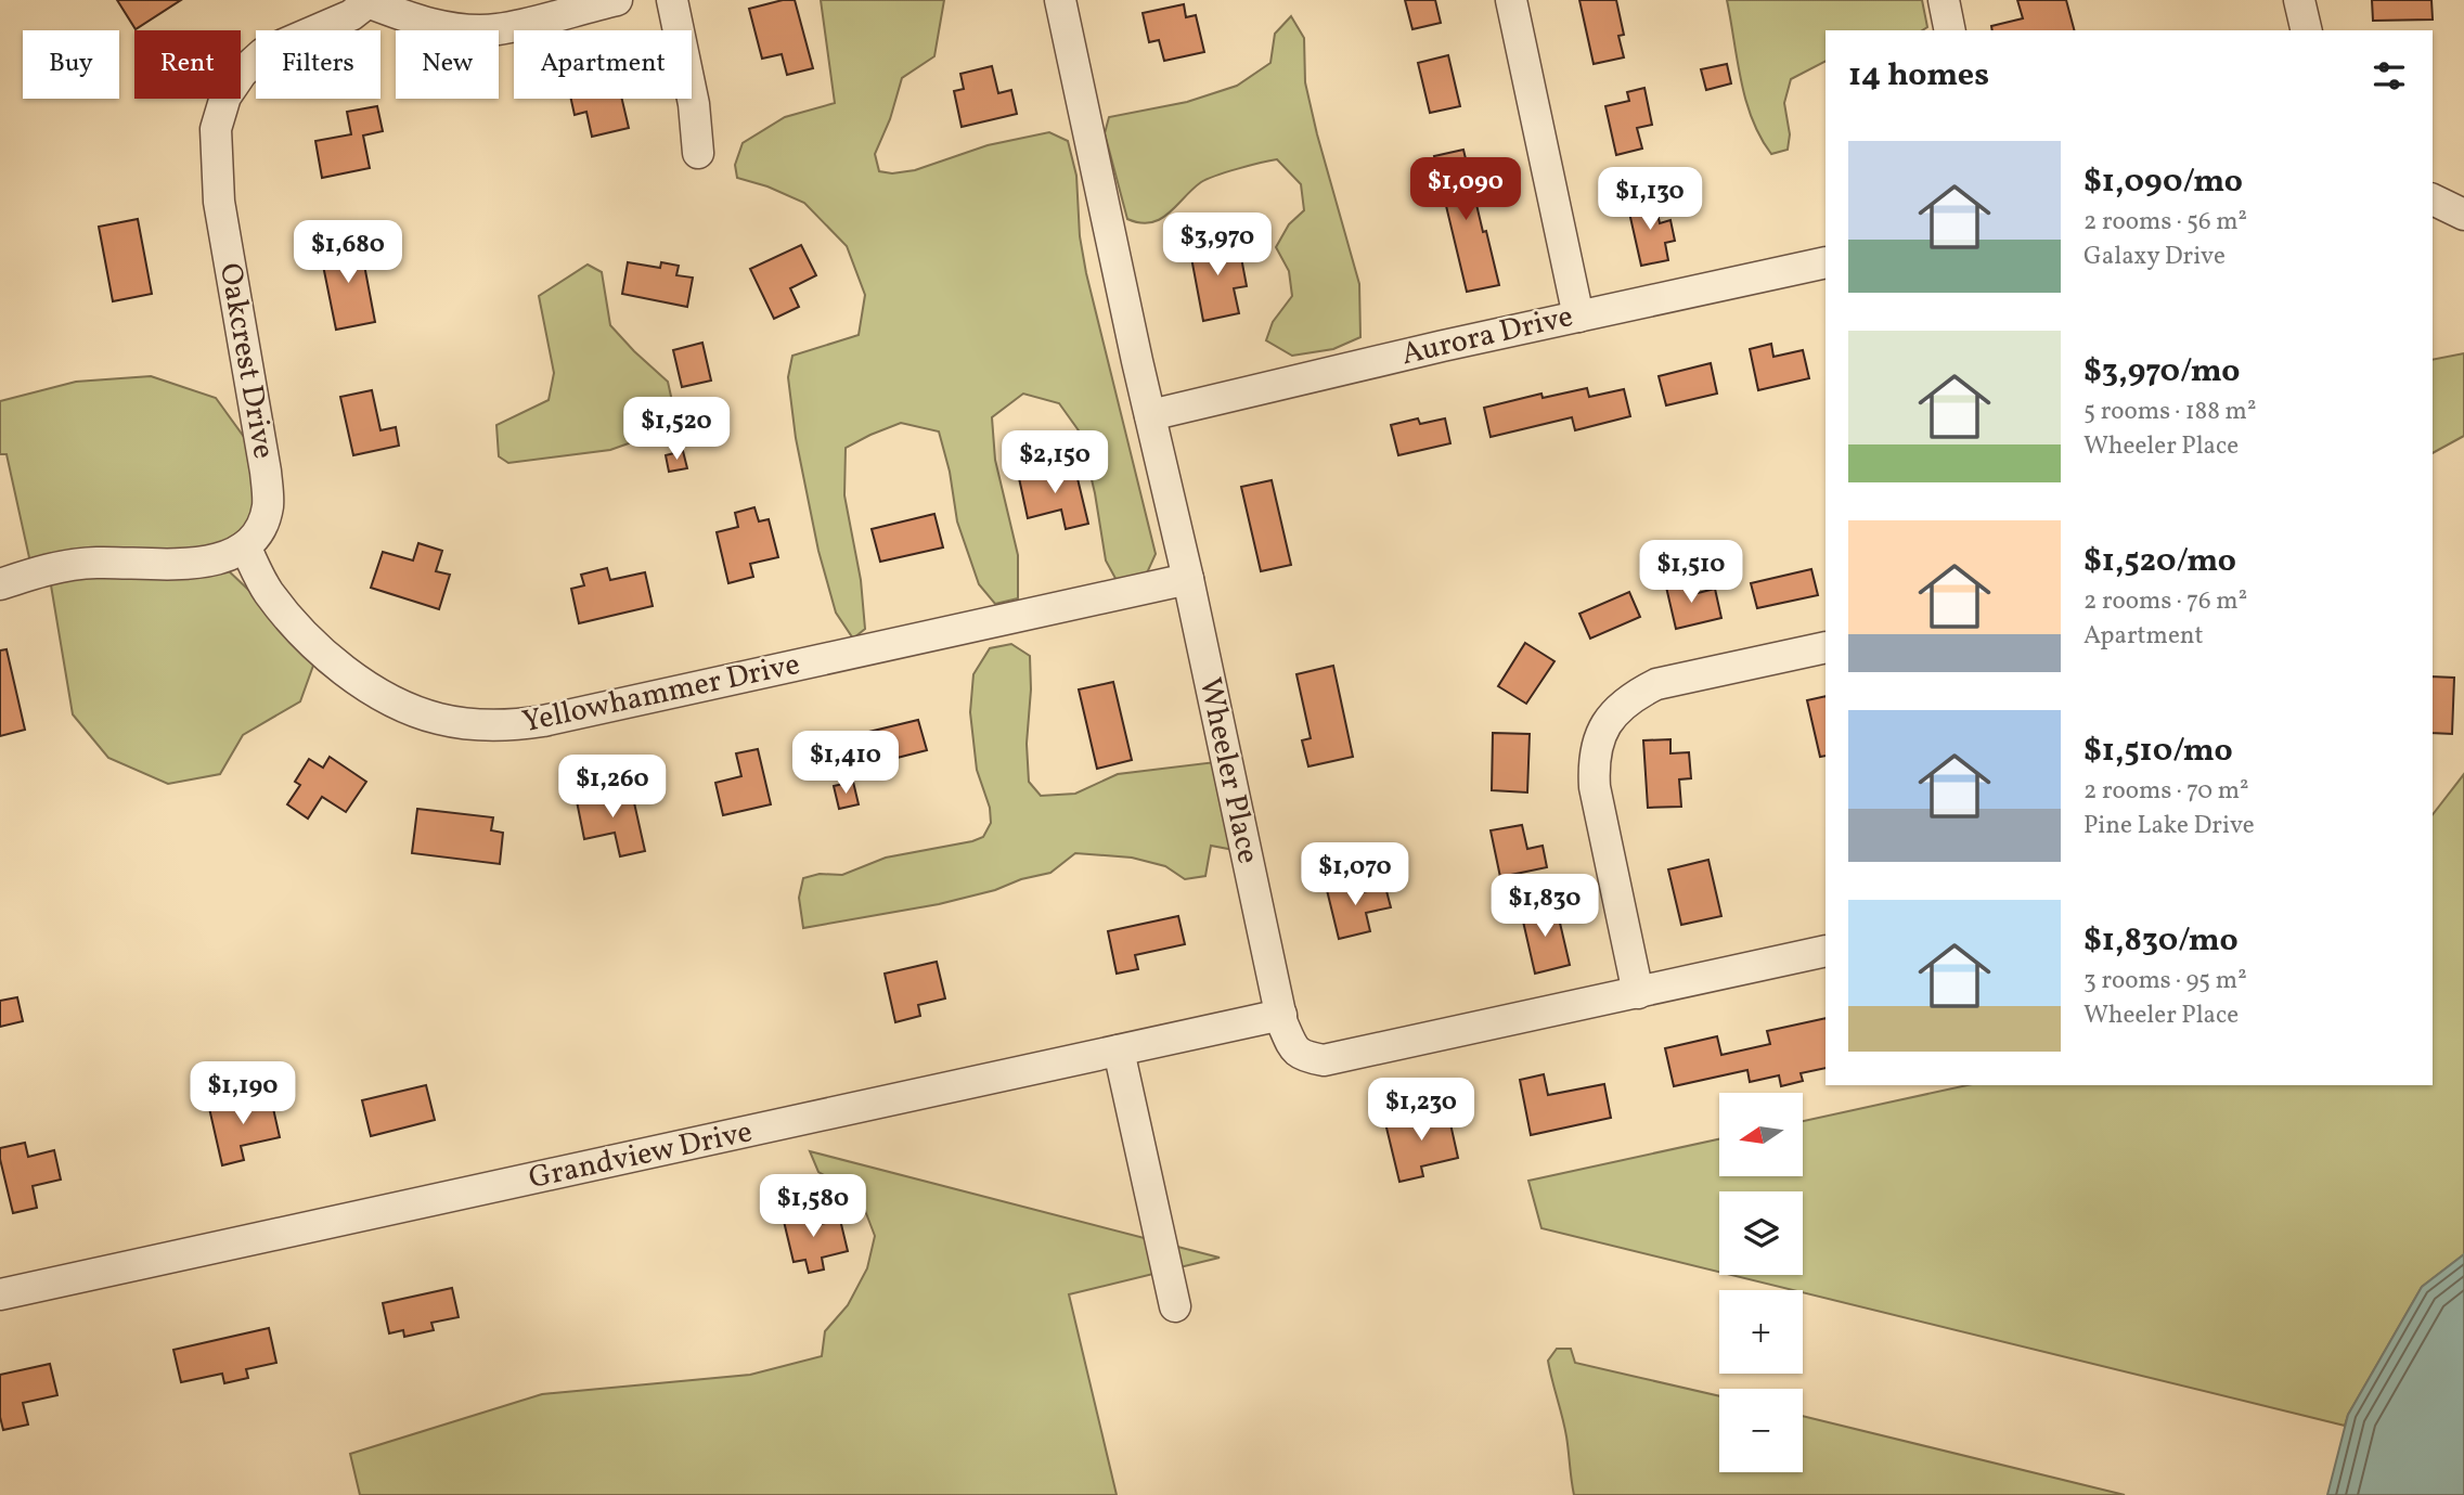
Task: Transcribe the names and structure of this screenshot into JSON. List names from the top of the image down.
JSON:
{
  "streets": {
    "street": [
      "Aurora Drive",
      "Oakcrest Drive",
      "Yellowhammer Drive",
      "Wheeler Place",
      "Grandview Drive"
    ]
  },
  "crossings": [
    ["Aurora Drive", "Wheeler Place"],
    ["Oakcrest Drive", "Yellowhammer Drive"],
    ["Yellowhammer Drive", "Wheeler Place"],
    ["Wheeler Place", "Grandview Drive"]
  ],
  "north": "left",
  "page": {
    "chip": [
      "Buy",
      "Rent",
      "Filters",
      "New",
      "Apartment"
    ],
    "heading": "14 homes",
    "list": [
      {
        "name": "$1,090/mo",
        "note": "2 rooms · 56 m² · Galaxy Drive"
      },
      {
        "name": "$3,970/mo",
        "note": "5 rooms · 188 m² · Wheeler Place"
      },
      {
        "name": "$1,520/mo",
        "note": "2 rooms · 76 m² · Apartment"
      },
      {
        "name": "$1,510/mo",
        "note": "2 rooms · 70 m² · Pine Lake Drive"
      },
      {
        "name": "$1,830/mo",
        "note": "3 rooms · 95 m² · Wheeler Place"
      }
    ],
    "price": [
      "$1,090",
      "$1,130",
      "$3,970",
      "$1,680",
      "$1,520",
      "$2,150",
      "$1,510",
      "$1,410",
      "$1,260",
      "$1,070",
      "$1,830",
      "$1,190",
      "$1,230",
      "$1,580"
    ],
    "map_buttons": ["+", "−"]
  }
}
